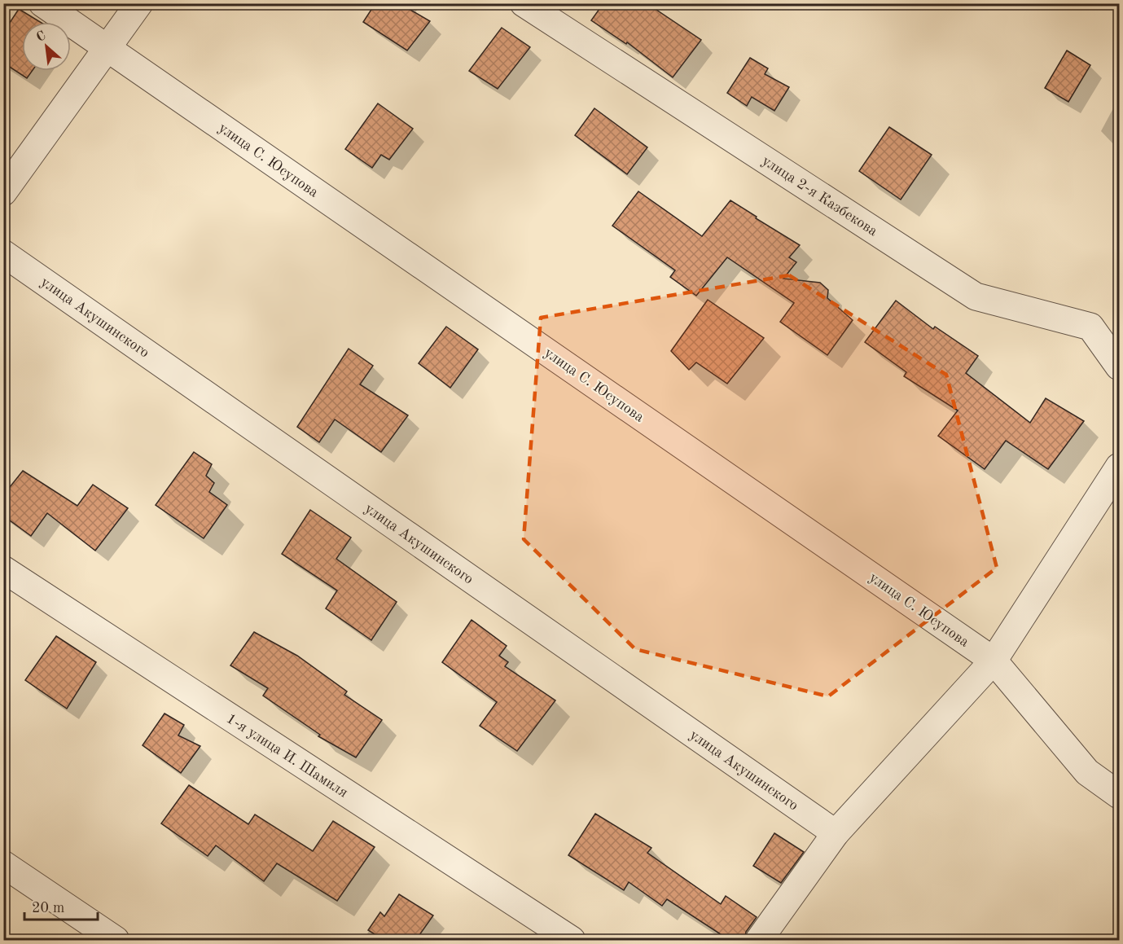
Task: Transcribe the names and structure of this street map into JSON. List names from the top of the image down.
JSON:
{
  "streets": {
    "street": [
      "улица С. Юсупова",
      "улица 2-я Казбекова",
      "улица Акушинского",
      "1-я улица И. Шамиля"
    ]
  },
  "scale_bar": "20 m",
  "north": "top left"
}
